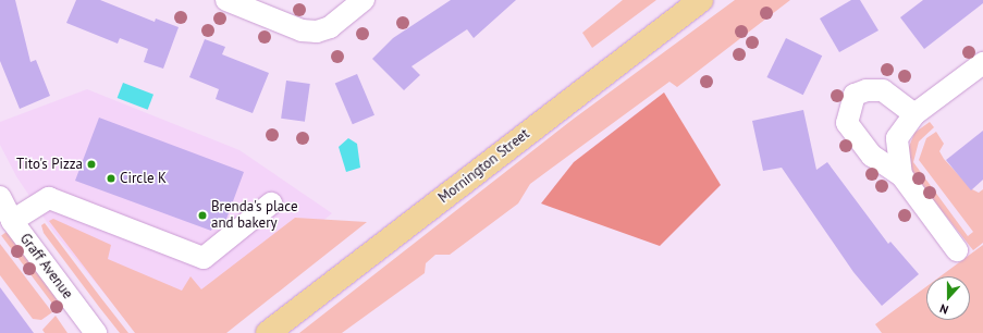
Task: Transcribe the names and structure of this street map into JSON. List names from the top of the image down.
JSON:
{
  "streets": {
    "main road": ["Mornington Street"],
    "street": ["Graff Avenue"]
  },
  "places": ["Tito's Pizza", "Circle K", "Brenda's place and bakery"],
  "north": "bottom"
}
